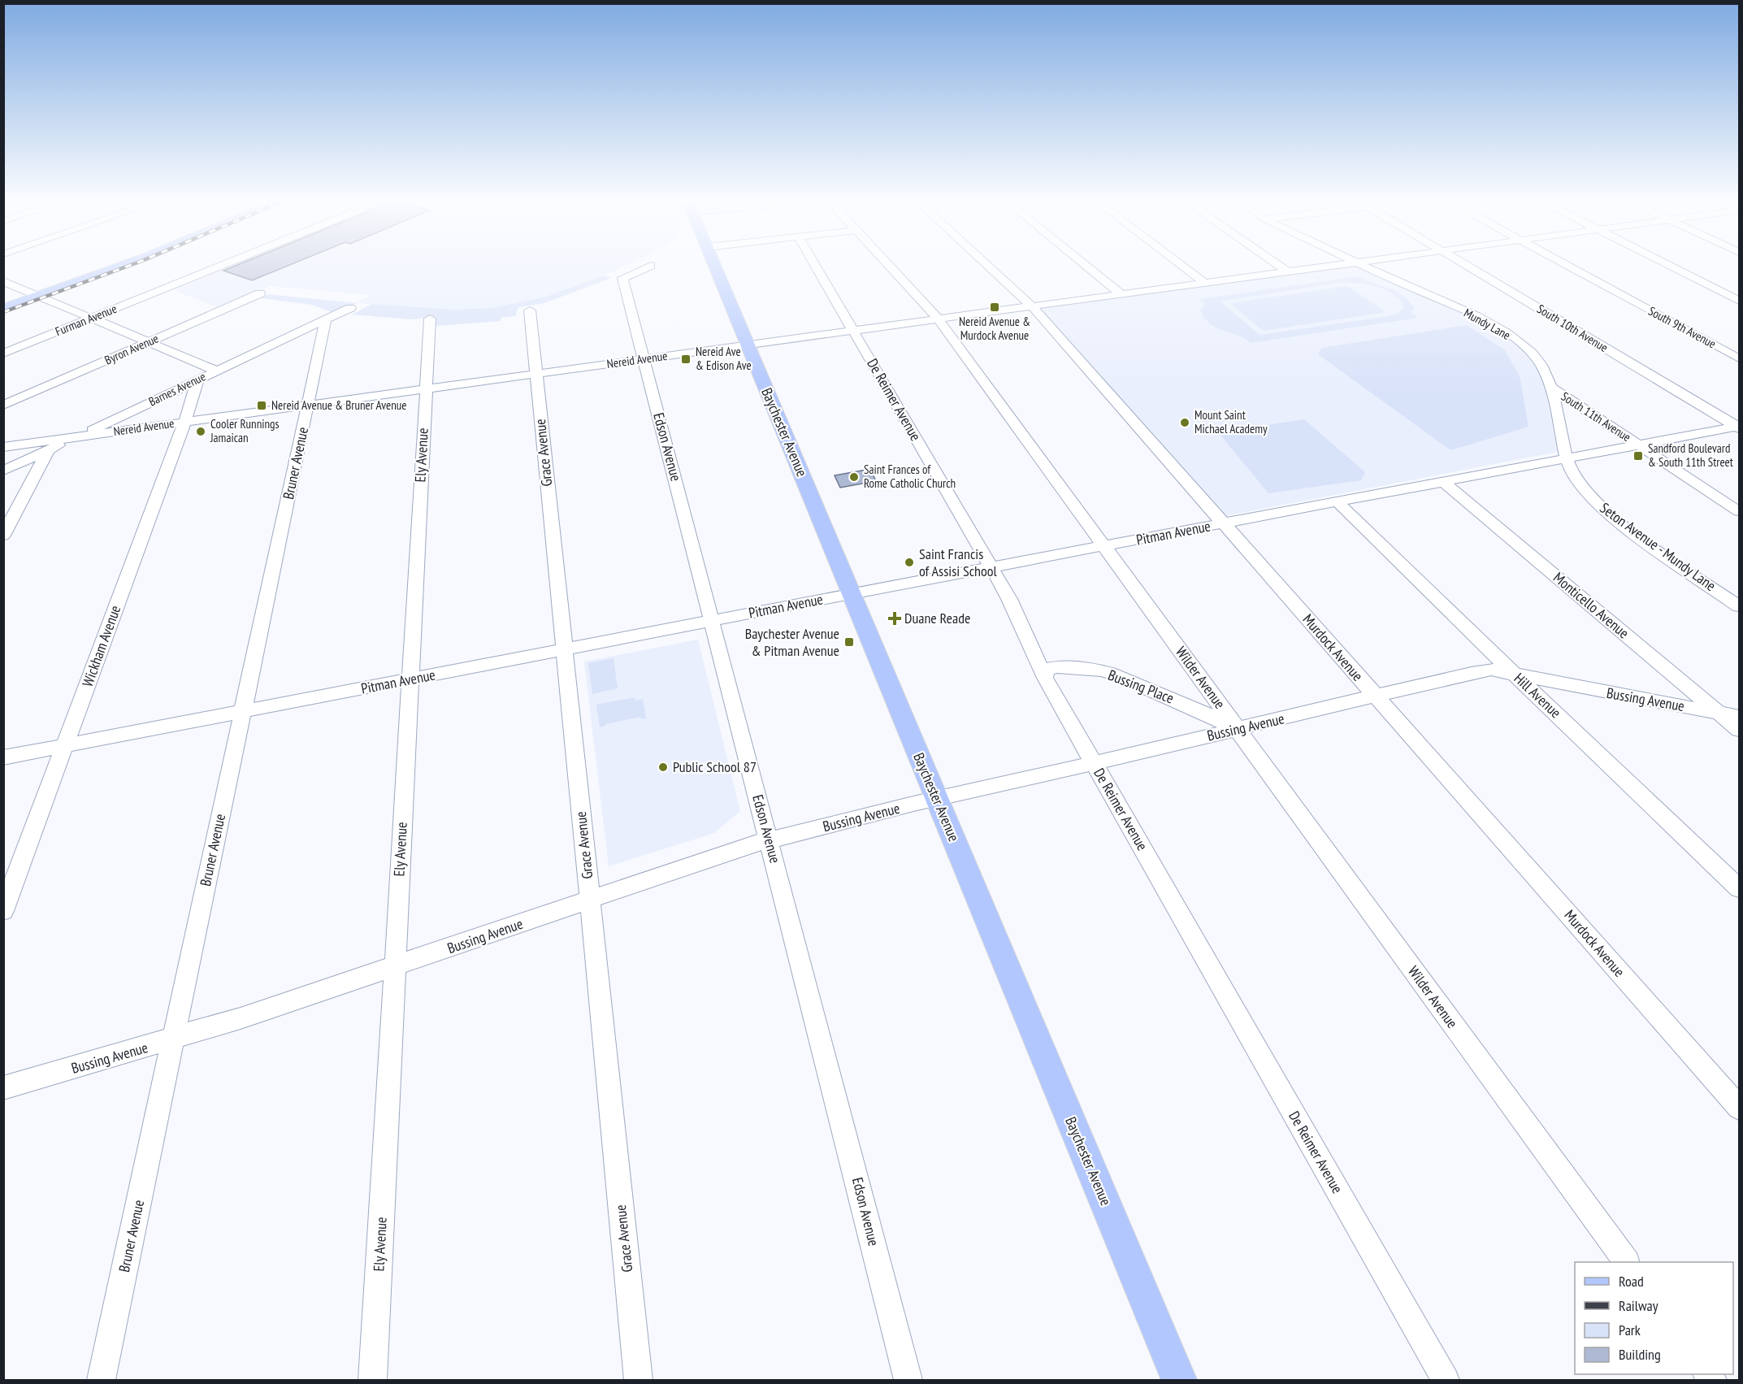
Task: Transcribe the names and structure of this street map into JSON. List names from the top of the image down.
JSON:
{
  "streets": {
    "main road": ["Baychester Avenue"],
    "street": [
      "Furman Avenue",
      "Mundy Lane",
      "South 9th Avenue",
      "South 10th Avenue",
      "Byron Avenue",
      "Nereid Avenue",
      "Barnes Avenue",
      "De Reimer Avenue",
      "South 11th Avenue",
      "Edson Avenue",
      "Grace Avenue",
      "Ely Avenue",
      "Bruner Avenue",
      "Pitman Avenue",
      "Seton Avenue - Mundy Lane",
      "Monticello Avenue",
      "Wickham Avenue",
      "Murdock Avenue",
      "Wilder Avenue",
      "Bussing Place",
      "Hill Avenue",
      "Bussing Avenue"
    ]
  },
  "crossings": [
    ["Mundy Lane", "South 11th Avenue"],
    ["Mundy Lane", "Pitman Avenue"],
    ["Mundy Lane", "Seton Avenue - Mundy Lane"],
    ["South 10th Avenue", "Pitman Avenue"],
    ["Nereid Avenue", "Barnes Avenue"],
    ["Nereid Avenue", "De Reimer Avenue"],
    ["Nereid Avenue", "Baychester Avenue"],
    ["Nereid Avenue", "Edson Avenue"],
    ["Nereid Avenue", "Grace Avenue"],
    ["Nereid Avenue", "Ely Avenue"],
    ["Nereid Avenue", "Bruner Avenue"],
    ["Nereid Avenue", "Wickham Avenue"],
    ["Nereid Avenue", "Murdock Avenue"],
    ["Nereid Avenue", "Wilder Avenue"],
    ["Barnes Avenue", "Bruner Avenue"],
    ["Barnes Avenue", "Wickham Avenue"],
    ["De Reimer Avenue", "Pitman Avenue"],
    ["De Reimer Avenue", "Bussing Place"],
    ["De Reimer Avenue", "Bussing Avenue"],
    ["South 11th Avenue", "Pitman Avenue"],
    ["Baychester Avenue", "Pitman Avenue"],
    ["Baychester Avenue", "Bussing Avenue"],
    ["Edson Avenue", "Pitman Avenue"],
    ["Edson Avenue", "Bussing Avenue"],
    ["Grace Avenue", "Pitman Avenue"],
    ["Grace Avenue", "Bussing Avenue"],
    ["Ely Avenue", "Pitman Avenue"],
    ["Ely Avenue", "Bussing Avenue"],
    ["Bruner Avenue", "Pitman Avenue"],
    ["Bruner Avenue", "Bussing Avenue"],
    ["Pitman Avenue", "Seton Avenue - Mundy Lane"],
    ["Pitman Avenue", "Monticello Avenue"],
    ["Pitman Avenue", "Wickham Avenue"],
    ["Pitman Avenue", "Murdock Avenue"],
    ["Pitman Avenue", "Wilder Avenue"],
    ["Pitman Avenue", "Hill Avenue"],
    ["Monticello Avenue", "Bussing Avenue"],
    ["Murdock Avenue", "Bussing Avenue"],
    ["Wilder Avenue", "Bussing Place"],
    ["Wilder Avenue", "Bussing Avenue"],
    ["Bussing Place", "Bussing Avenue"],
    ["Hill Avenue", "Bussing Avenue"]
  ],
  "places": {
    "transit": [
      "Nereid Avenue & Murdock Avenue",
      "Nereid Ave & Edison Ave",
      "Nereid Avenue & Bruner Avenue",
      "Sandford Boulevard & South 11th Street",
      "Baychester Avenue & Pitman Avenue"
    ],
    "other": [
      "Mount Saint Michael Academy",
      "Cooler Runnings Jamaican",
      "Saint Frances of Rome Catholic Church",
      "Saint Francis of Assisi School",
      "Public School 87"
    ],
    "health": ["Duane Reade"]
  },
  "legend": [
    "Road",
    "Railway",
    "Park",
    "Building"
  ]
}
